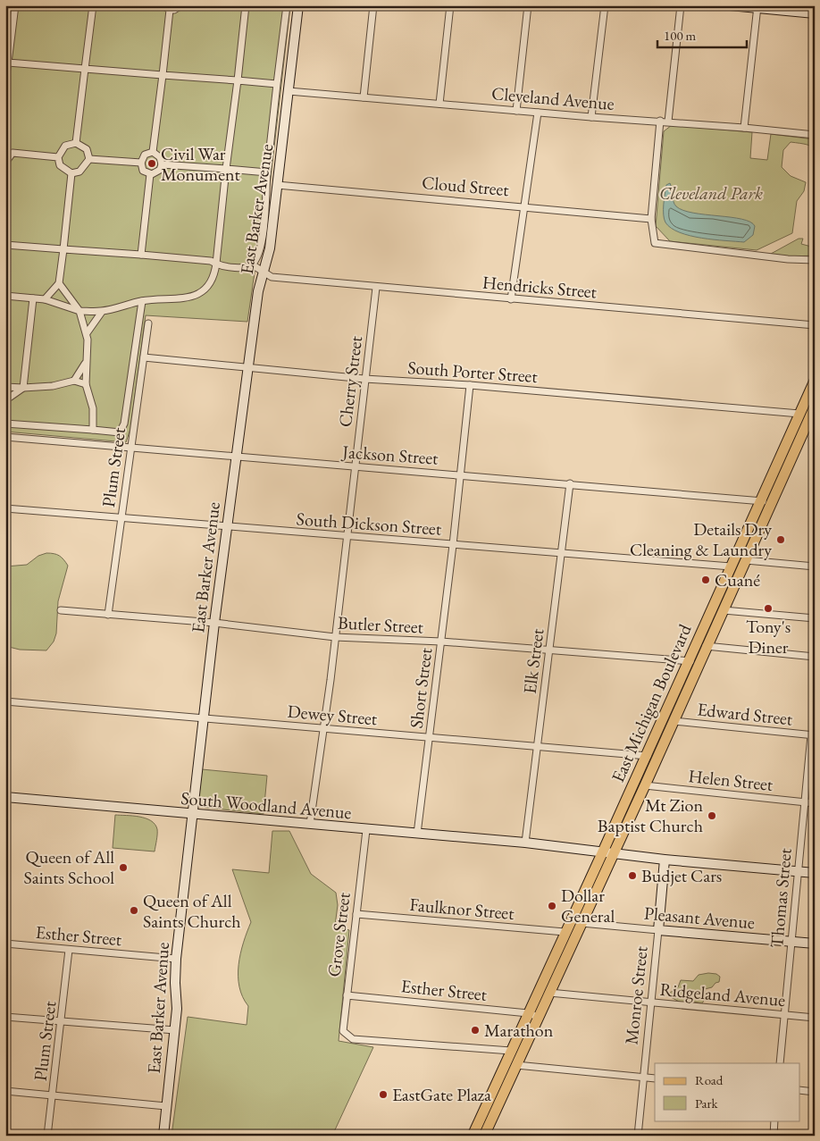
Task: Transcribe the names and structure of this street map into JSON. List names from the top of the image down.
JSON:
{
  "streets": {
    "main road": ["East Michigan Boulevard"],
    "street": [
      "Cleveland Avenue",
      "Cloud Street",
      "East Barker Avenue",
      "Hendricks Street",
      "South Porter Street",
      "Cherry Street",
      "Jackson Street",
      "Plum Street",
      "South Dickson Street",
      "Butler Street",
      "Elk Street",
      "Short Street",
      "Edward Street",
      "Dewey Street",
      "Helen Street",
      "South Woodland Avenue",
      "Thomas Street",
      "Faulknor Street",
      "Pleasant Avenue",
      "Grove Street",
      "Esther Street",
      "Ridgeland Avenue",
      "Monroe Street"
    ]
  },
  "crossings": [
    ["Cleveland Avenue", "East Barker Avenue"],
    ["Cloud Street", "East Barker Avenue"],
    ["East Barker Avenue", "Hendricks Street"],
    ["East Barker Avenue", "South Porter Street"],
    ["East Barker Avenue", "Jackson Street"],
    ["East Barker Avenue", "South Dickson Street"],
    ["East Barker Avenue", "Butler Street"],
    ["East Barker Avenue", "Dewey Street"],
    ["East Barker Avenue", "South Woodland Avenue"],
    ["East Barker Avenue", "Esther Street"],
    ["Hendricks Street", "Cherry Street"],
    ["South Porter Street", "Cherry Street"],
    ["South Porter Street", "Plum Street"],
    ["South Porter Street", "Short Street"],
    ["South Porter Street", "East Michigan Boulevard"],
    ["Cherry Street", "Jackson Street"],
    ["Cherry Street", "South Dickson Street"],
    ["Cherry Street", "Butler Street"],
    ["Cherry Street", "Dewey Street"],
    ["Cherry Street", "South Woodland Avenue"],
    ["Jackson Street", "Plum Street"],
    ["Jackson Street", "Elk Street"],
    ["Jackson Street", "Short Street"],
    ["Jackson Street", "East Michigan Boulevard"],
    ["Plum Street", "South Dickson Street"],
    ["Plum Street", "Butler Street"],
    ["Plum Street", "Esther Street"],
    ["South Dickson Street", "Elk Street"],
    ["South Dickson Street", "Short Street"],
    ["South Dickson Street", "East Michigan Boulevard"],
    ["Butler Street", "Elk Street"],
    ["Butler Street", "Short Street"],
    ["Butler Street", "East Michigan Boulevard"],
    ["Elk Street", "Dewey Street"],
    ["Elk Street", "South Woodland Avenue"],
    ["Short Street", "Dewey Street"],
    ["Short Street", "South Woodland Avenue"],
    ["East Michigan Boulevard", "Edward Street"],
    ["East Michigan Boulevard", "Dewey Street"],
    ["East Michigan Boulevard", "Helen Street"],
    ["East Michigan Boulevard", "South Woodland Avenue"],
    ["East Michigan Boulevard", "Faulknor Street"],
    ["East Michigan Boulevard", "Pleasant Avenue"],
    ["East Michigan Boulevard", "Grove Street"],
    ["East Michigan Boulevard", "Esther Street"],
    ["East Michigan Boulevard", "Ridgeland Avenue"],
    ["Edward Street", "Thomas Street"],
    ["Helen Street", "Thomas Street"],
    ["South Woodland Avenue", "Thomas Street"],
    ["South Woodland Avenue", "Grove Street"],
    ["South Woodland Avenue", "Monroe Street"],
    ["Thomas Street", "Pleasant Avenue"],
    ["Thomas Street", "Ridgeland Avenue"],
    ["Faulknor Street", "Grove Street"],
    ["Pleasant Avenue", "Monroe Street"],
    ["Grove Street", "Esther Street"],
    ["Ridgeland Avenue", "Monroe Street"]
  ],
  "parks": ["Cleveland Park"],
  "places": [
    "Civil War Monument",
    "Details Dry Cleaning & Laundry",
    "Cuané",
    "Tony's Diner",
    "Mt Zion Baptist Church",
    "Queen of All Saints School",
    "Budjet Cars",
    "Dollar General",
    "Queen of All Saints Church",
    "Marathon",
    "EastGate Plaza"
  ],
  "legend": ["Road", "Park"],
  "scale_bar": "100 m"
}
